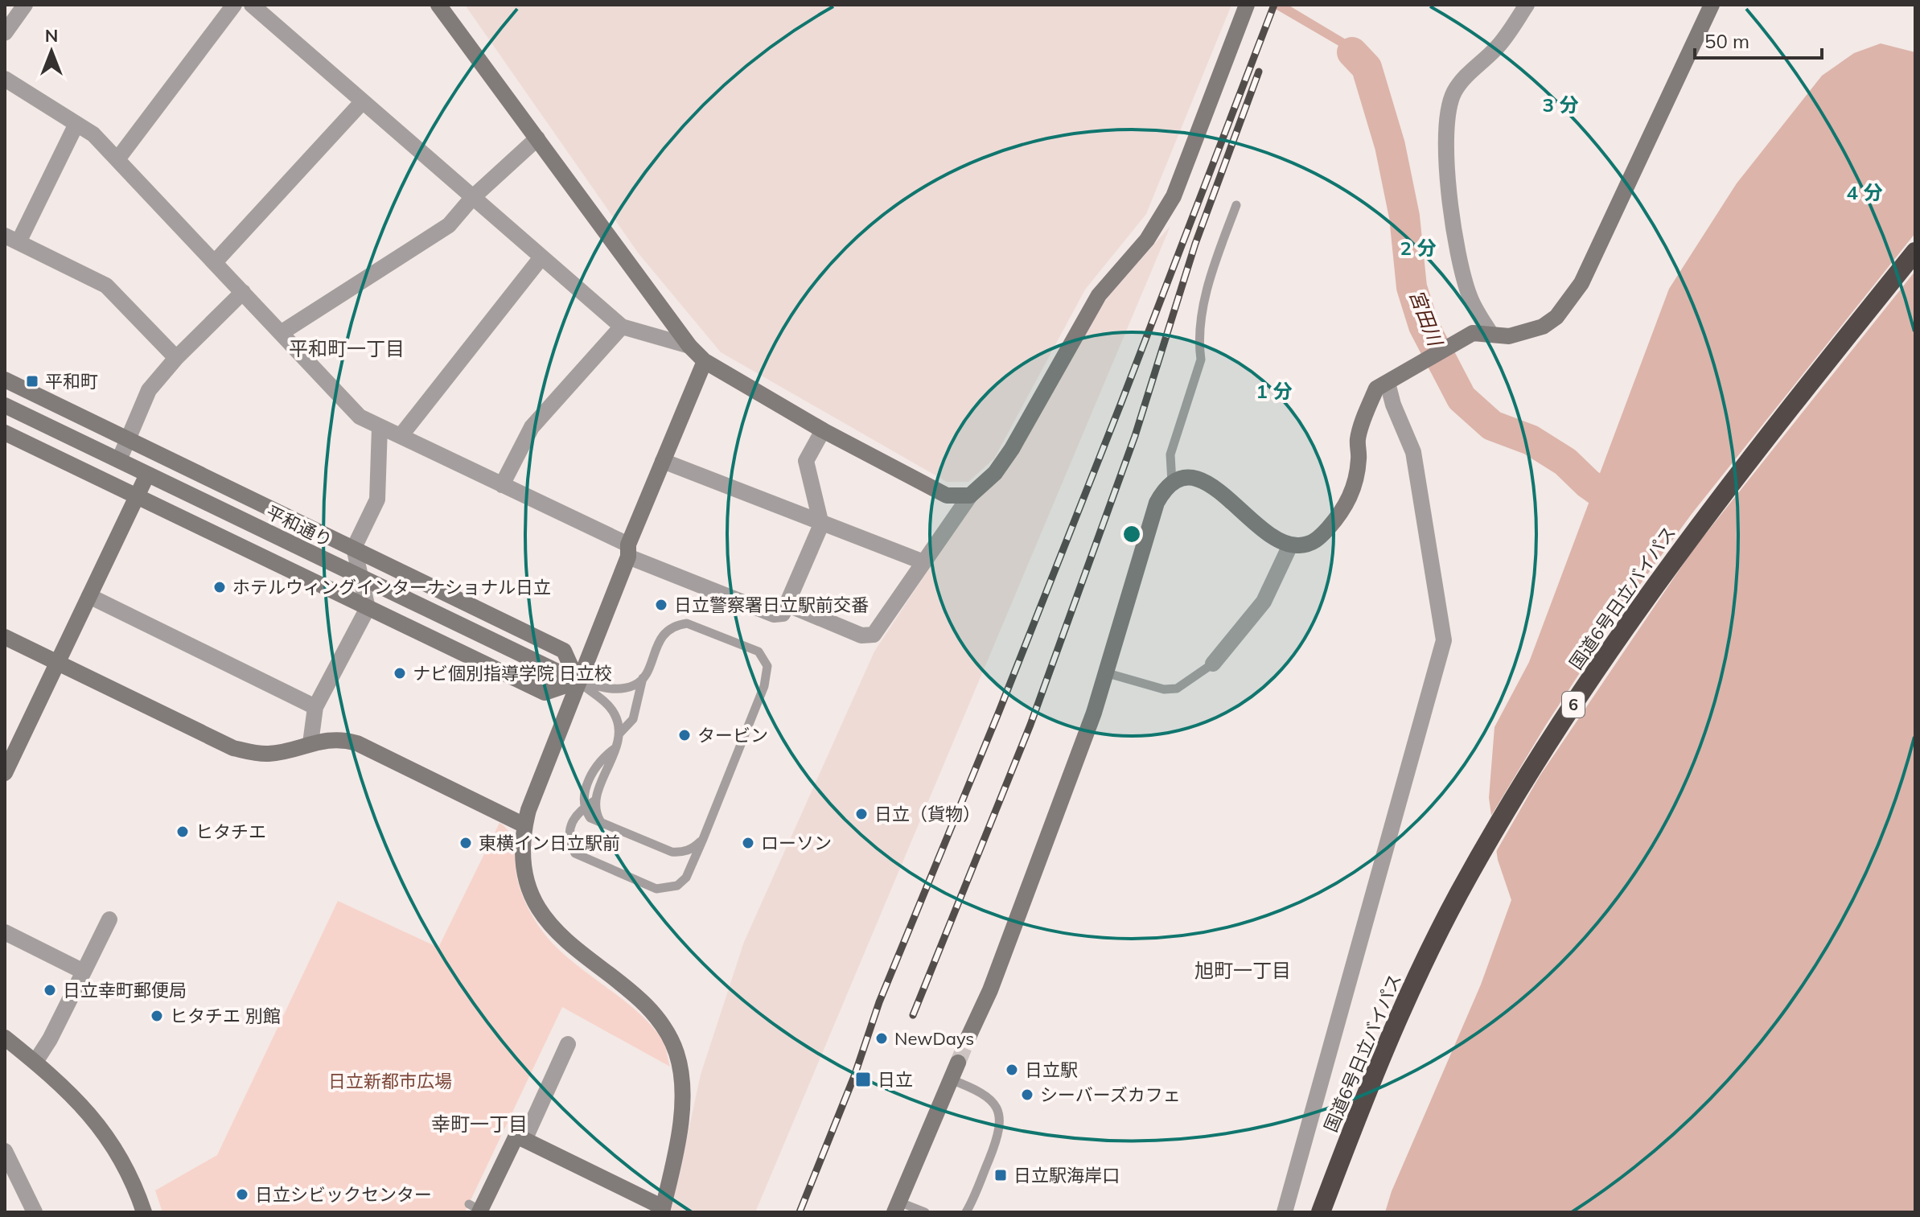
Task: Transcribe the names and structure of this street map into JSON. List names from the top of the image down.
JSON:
{
  "streets": {
    "highway": ["国道6号日立バイパス", "6"],
    "street": ["平和通り"]
  },
  "districts": ["平和町一丁目", "旭町一丁目", "幸町一丁目"],
  "water": ["宮田川"],
  "parks": ["日立新都市広場"],
  "places": {
    "transit": ["平和町", "日立", "日立駅海岸口"],
    "other": [
      "ホテルウィングインターナショナル日立",
      "日立警察署日立駅前交番",
      "ナビ個別指導学院 日立校",
      "タービン",
      "日立（貨物）",
      "ヒタチエ",
      "東横イン日立駅前",
      "ローソン",
      "日立幸町郵便局",
      "ヒタチエ 別館",
      "NewDays",
      "日立駅",
      "シーバーズカフェ",
      "日立シビックセンター"
    ]
  },
  "scale_bar": "50 m",
  "north": "top",
  "rings": [
    "3 分",
    "4 分",
    "2 分",
    "1 分"
  ]
}
